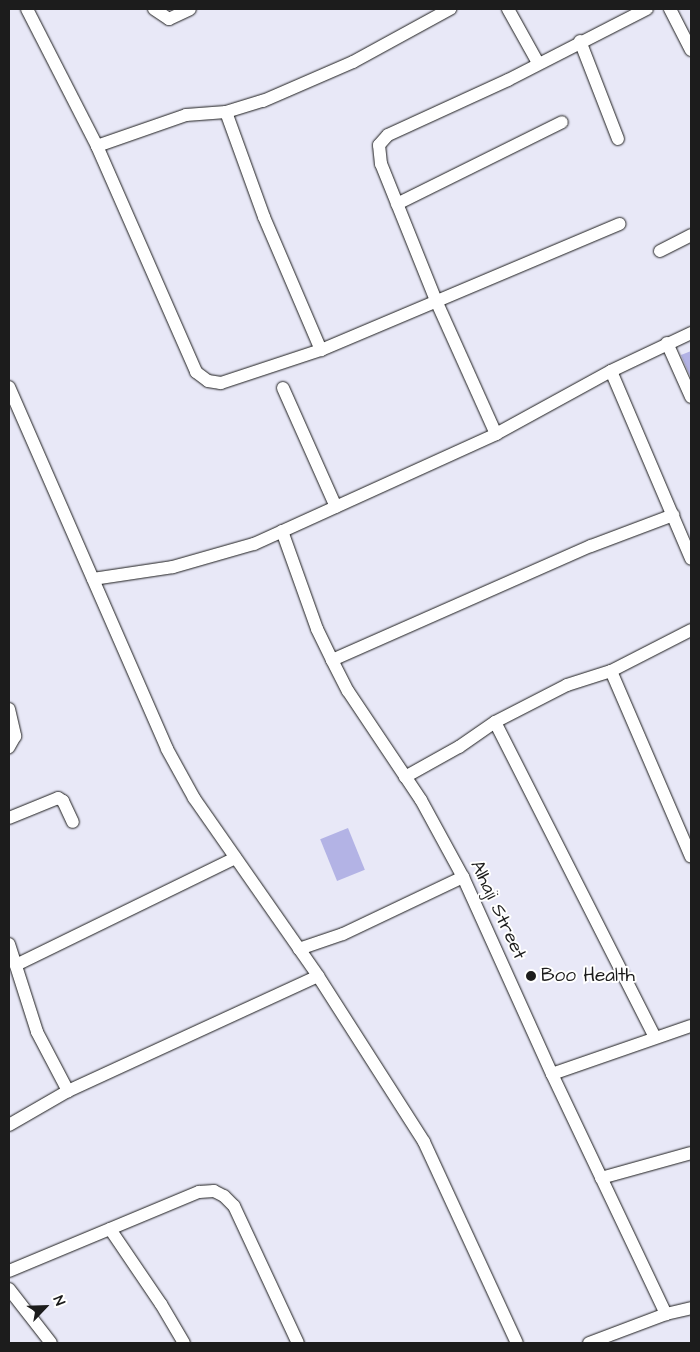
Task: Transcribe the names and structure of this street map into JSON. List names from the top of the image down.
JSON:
{
  "streets": {
    "street": ["Alhaji Street"]
  },
  "places": ["Boo Health"],
  "north": "top right"
}
